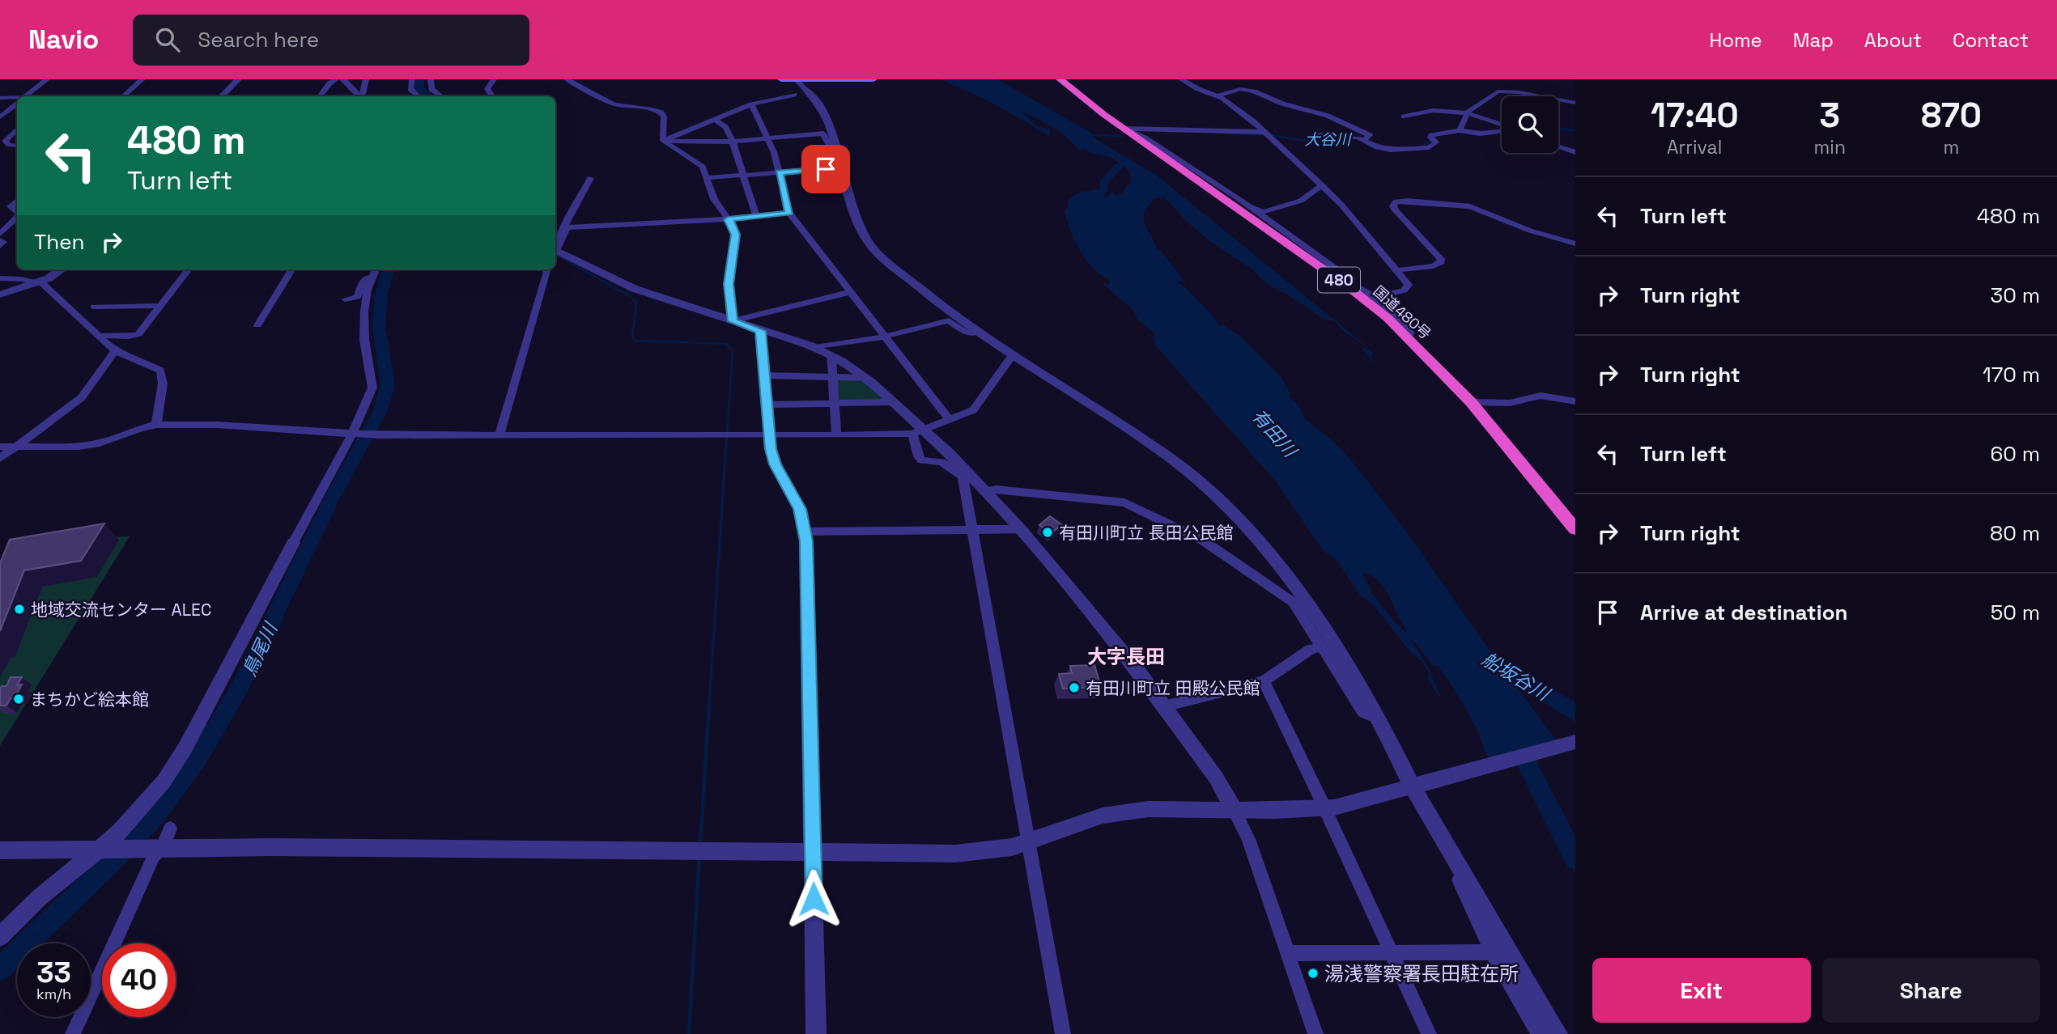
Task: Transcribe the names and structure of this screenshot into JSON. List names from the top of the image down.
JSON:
{
  "streets": {
    "highway": ["480", "国道480号"]
  },
  "districts": ["大字長田"],
  "water": [
    "大谷川",
    "有田川",
    "鳥尾川",
    "船坂谷川"
  ],
  "places": [
    "有田川町立 長田公民館",
    "地域交流センター ALEC",
    "有田川町立 田殿公民館",
    "まちかど絵本館",
    "湯浅警察署長田駐在所"
  ],
  "page": {
    "header": "Navio",
    "search": "Search here",
    "nav": [
      "Home",
      "Map",
      "About",
      "Contact"
    ],
    "eta": [
      "17:40",
      "Arrival",
      "3",
      "min",
      "870",
      "m"
    ],
    "turn": ["480 m", "Turn left"],
    "list": [
      {
        "name": "Turn left",
        "value": "480 m"
      },
      {
        "name": "Turn right",
        "value": "30 m"
      },
      {
        "name": "Turn right",
        "value": "170 m"
      },
      {
        "name": "Turn left",
        "value": "60 m"
      },
      {
        "name": "Turn right",
        "value": "80 m"
      },
      {
        "name": "Arrive at destination",
        "value": "50 m"
      }
    ],
    "then": "Then",
    "speed": "33 km/h",
    "limit": "40",
    "buttons": ["Exit", "Share"]
  }
}
